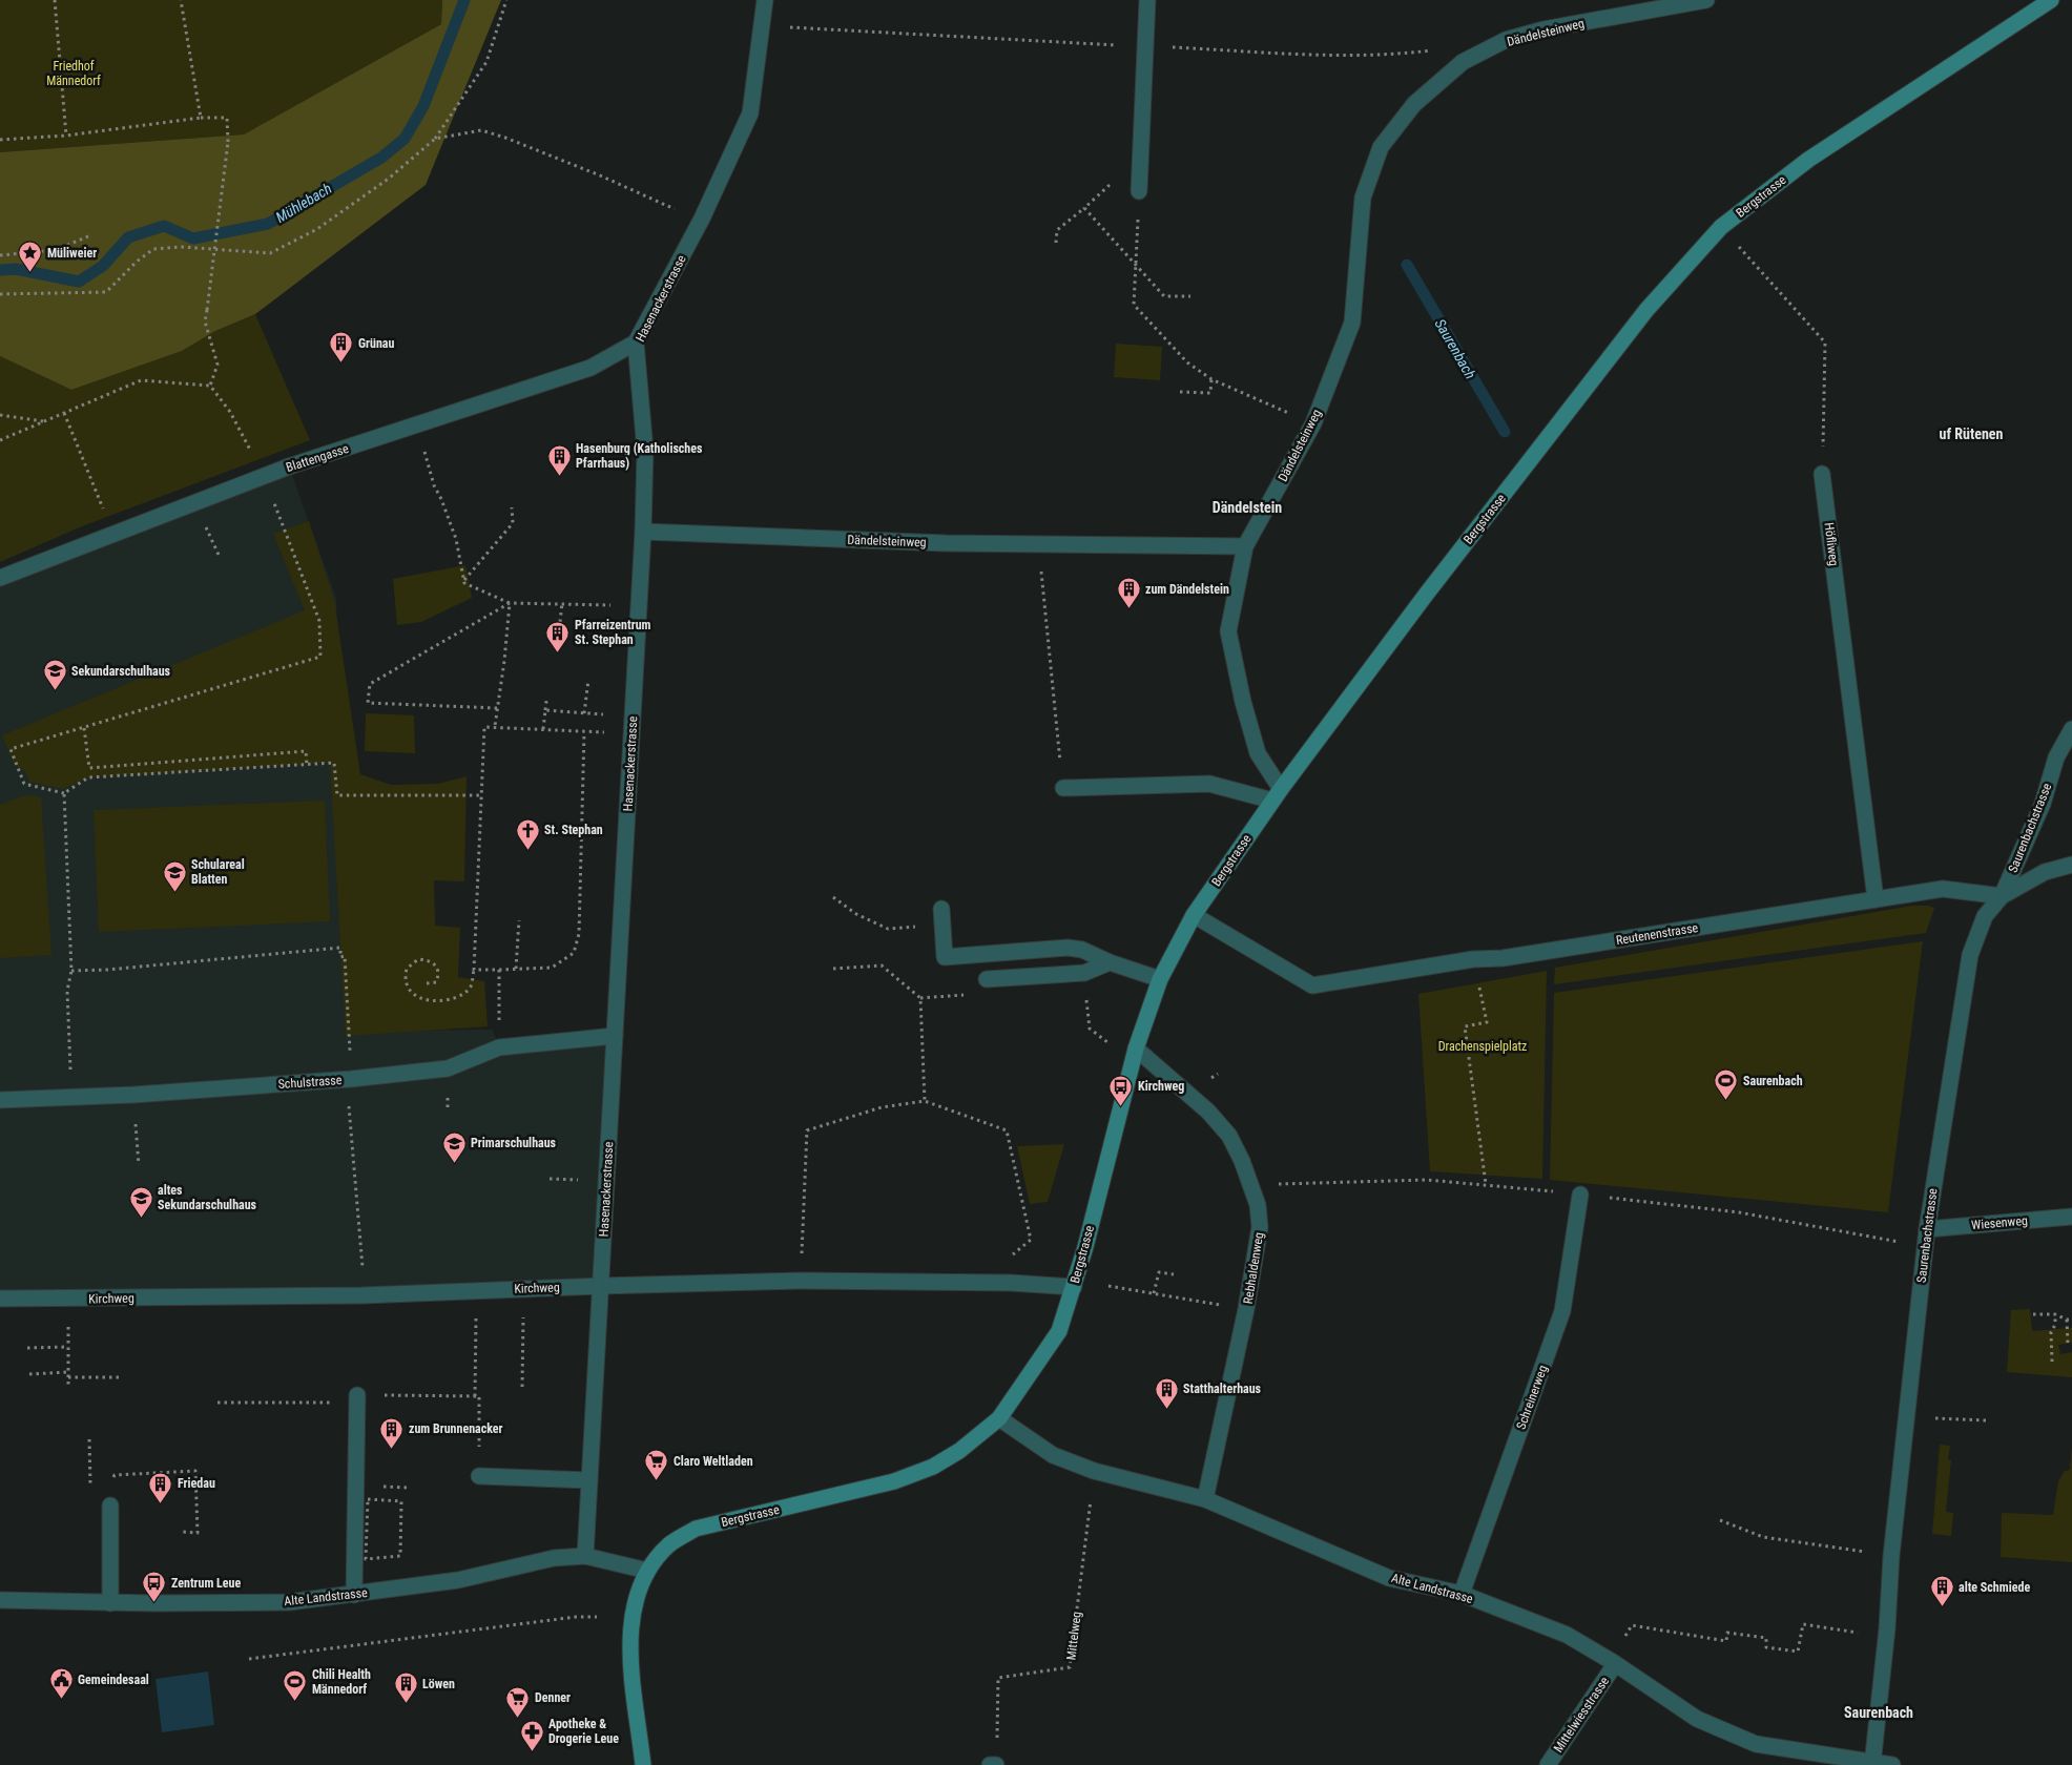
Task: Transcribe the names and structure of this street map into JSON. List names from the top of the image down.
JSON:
{
  "streets": {
    "street": [
      "Dändelsteinweg",
      "Bergstrasse",
      "Hasenackerstrasse",
      "Blattengasse",
      "Höfliweg",
      "Saurenbachstrasse",
      "Reutenenstrasse",
      "Schulstrasse",
      "Wiesenweg",
      "Rebhaldenweg",
      "Kirchweg",
      "Schreinerweg",
      "Alte Landstrasse",
      "Mittelwiesstrasse"
    ],
    "path": ["Mittelweg"]
  },
  "crossings": [
    ["Dändelsteinweg", "Hasenackerstrasse"],
    ["Bergstrasse", "Reutenenstrasse"],
    ["Bergstrasse", "Rebhaldenweg"],
    ["Bergstrasse", "Kirchweg"],
    ["Bergstrasse", "Alte Landstrasse"],
    ["Hasenackerstrasse", "Blattengasse"],
    ["Hasenackerstrasse", "Schulstrasse"],
    ["Hasenackerstrasse", "Kirchweg"],
    ["Hasenackerstrasse", "Alte Landstrasse"],
    ["Höfliweg", "Reutenenstrasse"],
    ["Saurenbachstrasse", "Reutenenstrasse"],
    ["Saurenbachstrasse", "Wiesenweg"],
    ["Saurenbachstrasse", "Alte Landstrasse"],
    ["Rebhaldenweg", "Alte Landstrasse"],
    ["Schreinerweg", "Alte Landstrasse"],
    ["Alte Landstrasse", "Mittelweg"],
    ["Alte Landstrasse", "Mittelwiesstrasse"]
  ],
  "districts": ["uf Rütenen", "Dändelstein", "Saurenbach"],
  "water": ["Mühlebach", "Saurenbach"],
  "parks": ["Friedhof Männedorf", "Drachenspielplatz"],
  "places": {
    "place": ["Müliweier"],
    "building": [
      "Grünau",
      "Hasenburg (Katholisches Pfarrhaus)",
      "zum Dändelstein",
      "Pfarreizentrum St. Stephan",
      "Statthalterhaus",
      "zum Brunnenacker",
      "Friedau",
      "alte Schmiede",
      "Löwen"
    ],
    "school or university": [
      "Sekundarschulhaus",
      "Schulareal Blatten",
      "Primarschulhaus",
      "altes Sekundarschulhaus"
    ],
    "church": ["St. Stephan"],
    "sports": ["Saurenbach", "Chili Health Männedorf"],
    "bus stop": ["Kirchweg", "Zentrum Leue"],
    "supermarket": ["Claro Weltladen", "Denner"],
    "public building": ["Gemeindesaal"],
    "pharmacy": ["Apotheke & Drogerie Leue"]
  }
}
